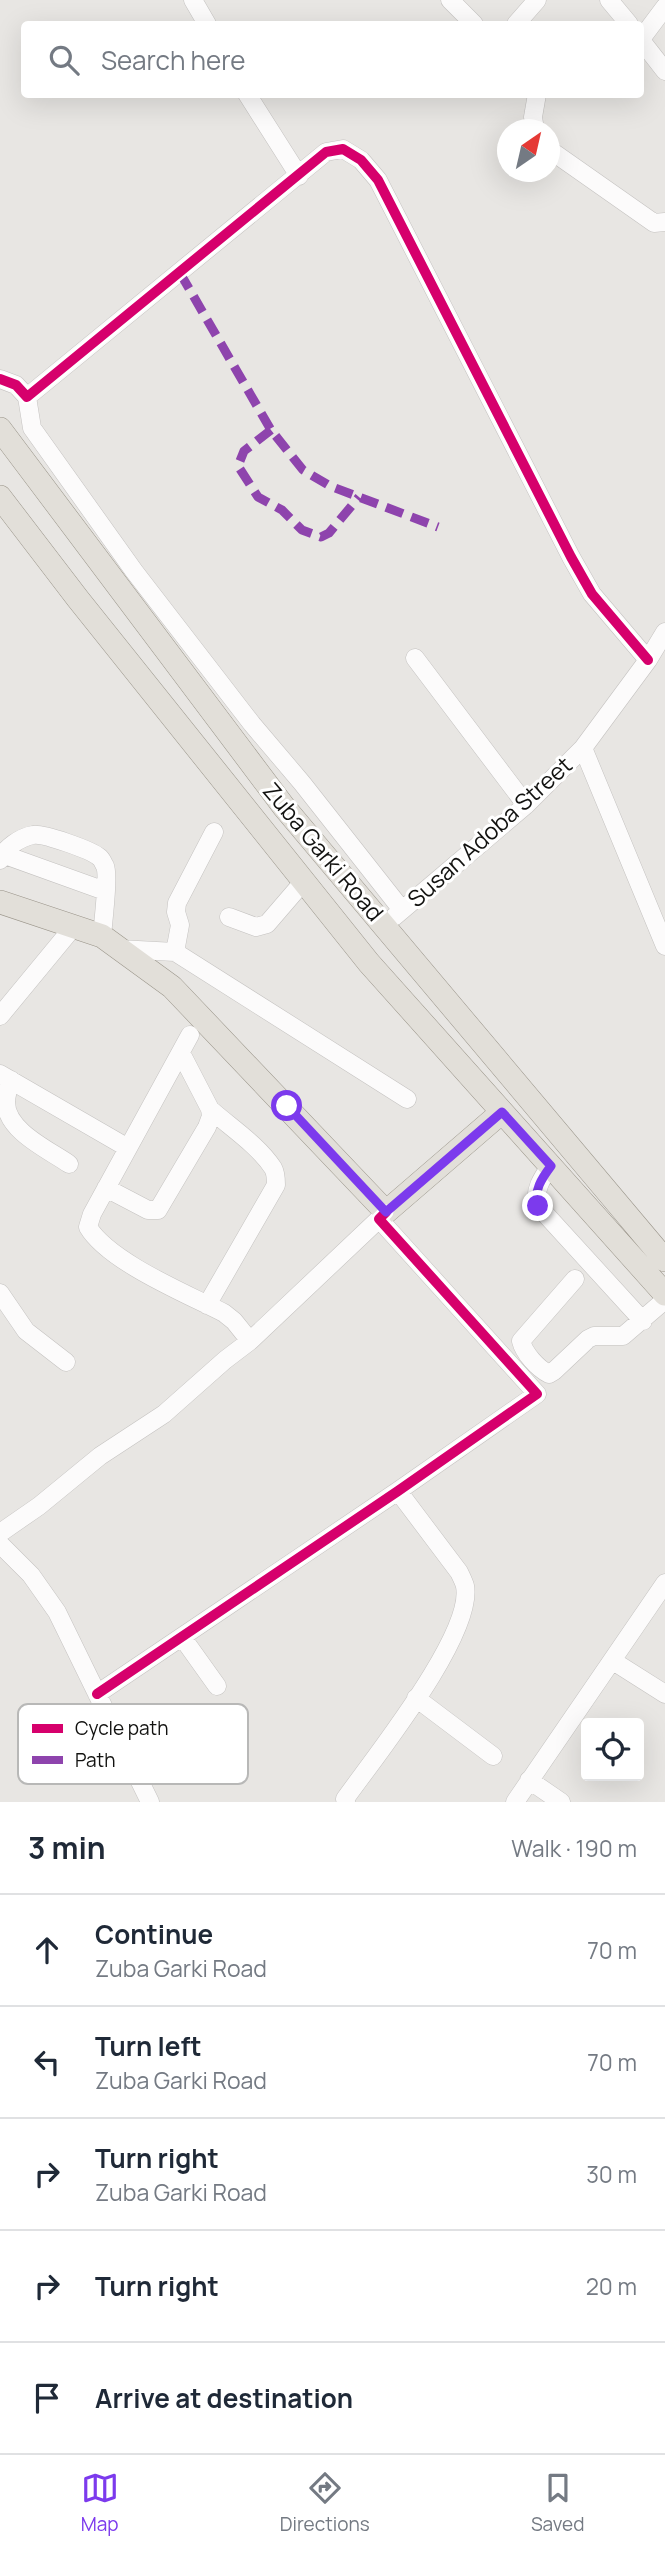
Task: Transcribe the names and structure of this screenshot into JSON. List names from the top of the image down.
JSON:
{
  "streets": {
    "main road": ["Zuba Garki Road"],
    "street": ["Susan Adoba Street"]
  },
  "crossings": [
    ["Susan Adoba Street", "Zuba Garki Road"]
  ],
  "legend": ["Cycle path", "Path"],
  "north": "top right",
  "page": {
    "search": "Search here",
    "heading": ["3 min", "Walk · 190 m"],
    "list": [
      ["Continue", "Zuba Garki Road", "70 m"],
      ["Turn left", "Zuba Garki Road", "70 m"],
      ["Turn right", "Zuba Garki Road", "30 m"],
      ["Turn right", "20 m"],
      "Arrive at destination"
    ],
    "nav": ["Map", "Directions", "Saved"]
  }
}
